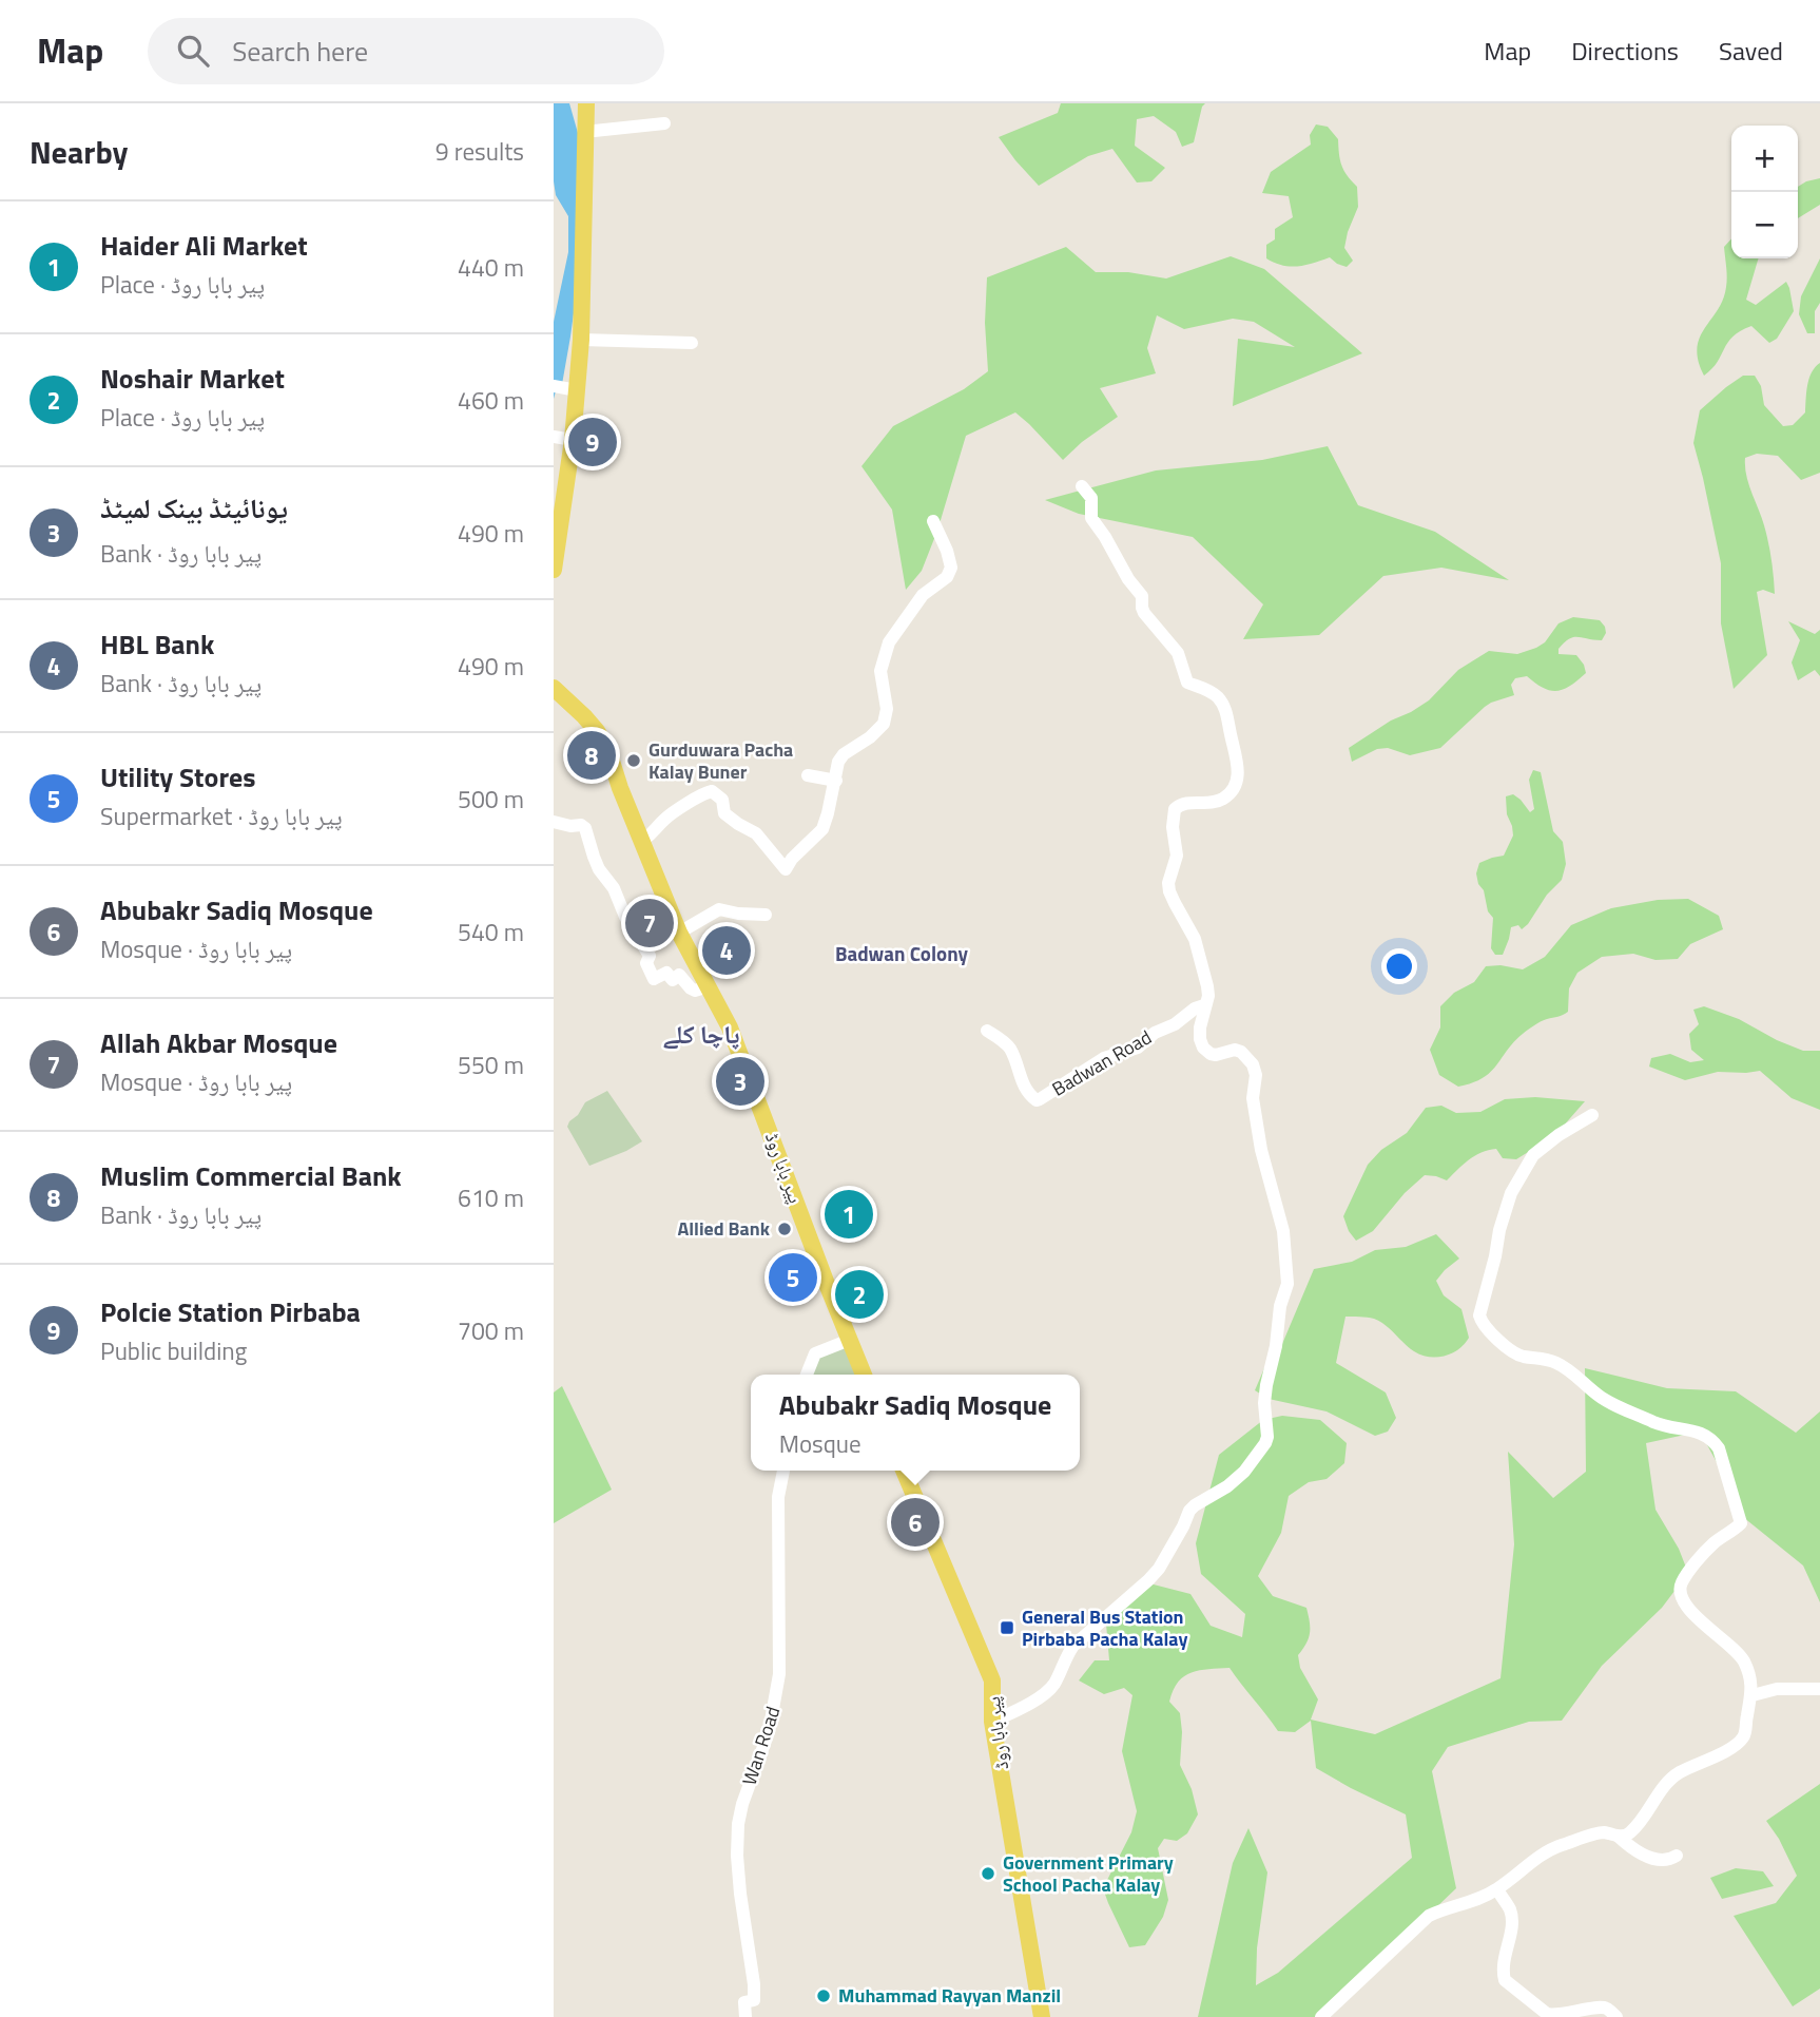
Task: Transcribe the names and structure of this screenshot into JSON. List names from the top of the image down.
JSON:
{
  "streets": {
    "main road": ["پیر بابا روڈ"],
    "street": ["Badwan Road", "Wan Road"]
  },
  "districts": ["Badwan Colony", "پاچا کلے"],
  "places": {
    "other": [
      "Gurduwara Pacha Kalay Buner",
      "Allied Bank",
      "Government Primary School Pacha Kalay",
      "Muhammad Rayyan Manzil"
    ],
    "transit": ["General Bus Station Pirbaba Pacha Kalay"]
  },
  "page": {
    "header": "Map",
    "search": "Search here",
    "nav": ["Map", "Directions", "Saved"],
    "heading": ["Nearby", "9 results"],
    "map_buttons": ["+", "−"],
    "list": [
      {
        "mark": "1",
        "name": "Haider Ali Market",
        "note": "Place · پیر بابا روڈ",
        "value": "440 m"
      },
      {
        "mark": "2",
        "name": "Noshair Market",
        "note": "Place · پیر بابا روڈ",
        "value": "460 m"
      },
      {
        "mark": "3",
        "name": "یونائیٹڈ بینک لمیٹڈ",
        "note": "Bank · پیر بابا روڈ",
        "value": "490 m"
      },
      {
        "mark": "4",
        "name": "HBL Bank",
        "note": "Bank · پیر بابا روڈ",
        "value": "490 m"
      },
      {
        "mark": "5",
        "name": "Utility Stores",
        "note": "Supermarket · پیر بابا روڈ",
        "value": "500 m"
      },
      {
        "mark": "6",
        "name": "Abubakr Sadiq Mosque",
        "note": "Mosque · پیر بابا روڈ",
        "value": "540 m"
      },
      {
        "mark": "7",
        "name": "Allah Akbar Mosque",
        "note": "Mosque · پیر بابا روڈ",
        "value": "550 m"
      },
      {
        "mark": "8",
        "name": "Muslim Commercial Bank",
        "note": "Bank · پیر بابا روڈ",
        "value": "610 m"
      },
      {
        "mark": "9",
        "name": "Polcie Station Pirbaba",
        "note": "Public building",
        "value": "700 m"
      }
    ],
    "pins": [
      "9",
      "8",
      "7",
      "4",
      "3",
      "1",
      "5",
      "2",
      "6"
    ],
    "popup": ["Abubakr Sadiq Mosque", "Mosque"]
  }
}
